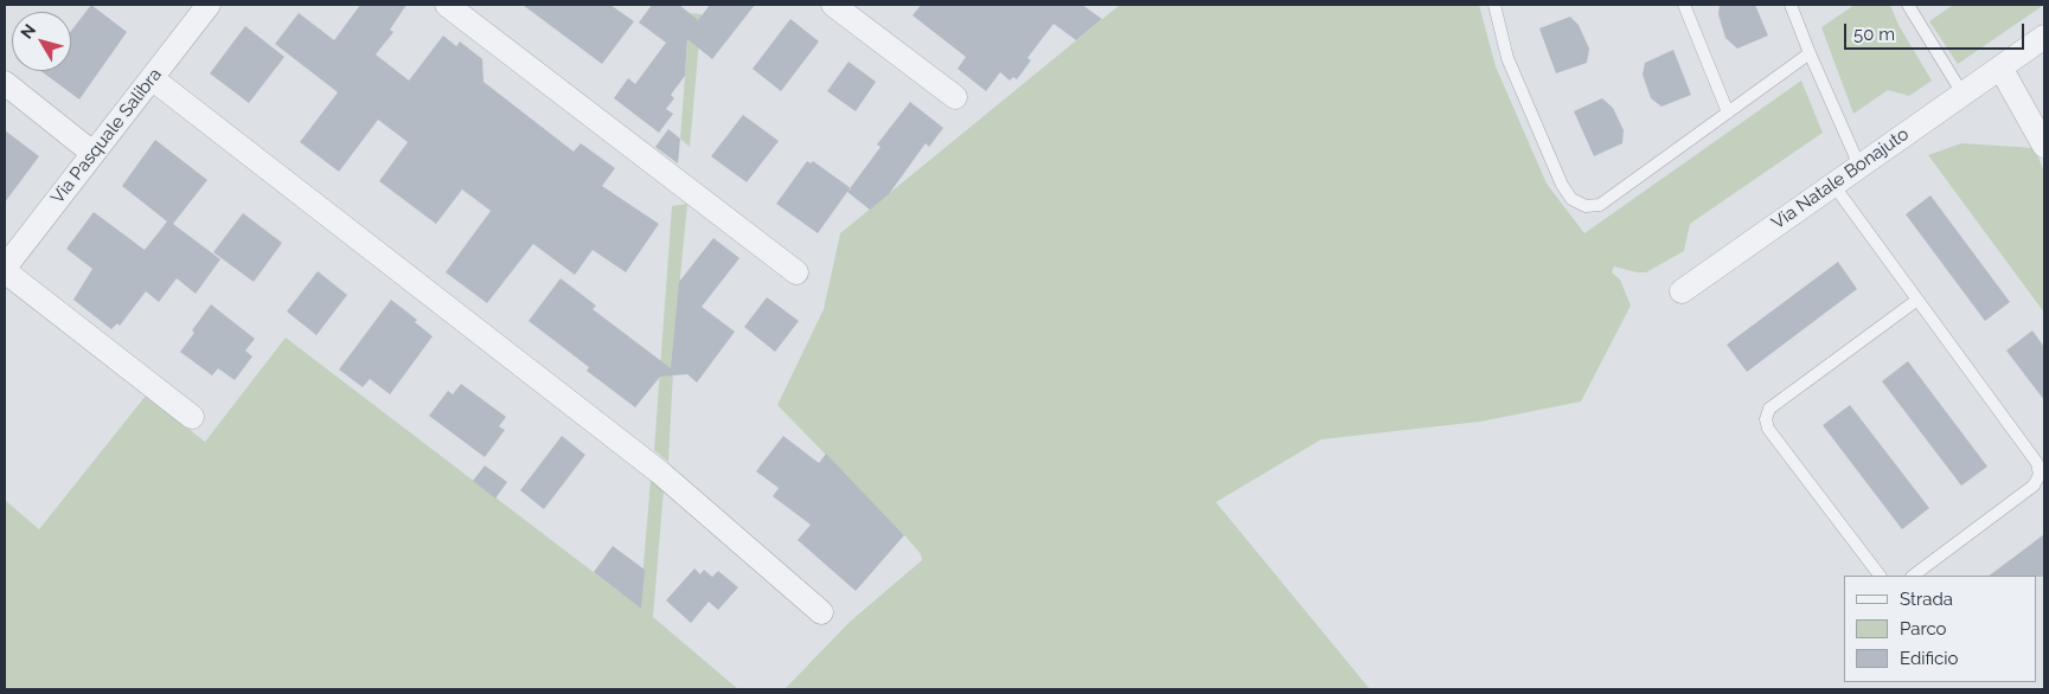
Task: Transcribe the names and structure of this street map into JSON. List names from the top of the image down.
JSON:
{
  "streets": {
    "street": ["Via Pasquale Salibra", "Via Natale Bonajuto"]
  },
  "legend": ["Strada", "Parco", "Edificio"],
  "scale_bar": "50 m",
  "north": "top left"
}
